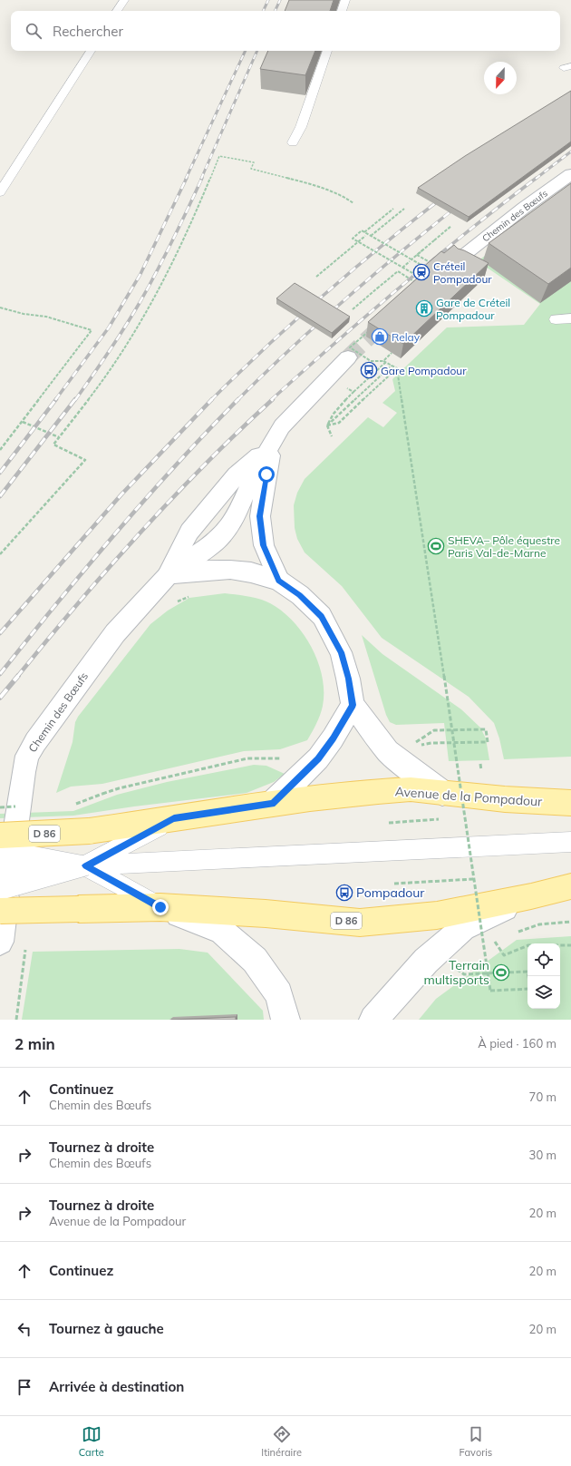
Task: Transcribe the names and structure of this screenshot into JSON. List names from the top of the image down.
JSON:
{
  "streets": {
    "main road": ["Avenue de la Pompadour", "D 86"],
    "street": ["Chemin des Bœufs"]
  },
  "places": {
    "station": ["Créteil Pompadour"],
    "building": ["Gare de Créteil Pompadour"],
    "shop": ["Relay"],
    "bus stop": ["Gare Pompadour", "Pompadour"],
    "sports": ["SHEVA– Pôle équestre Paris Val-de-Marne", "Terrain multisports"]
  },
  "north": "bottom",
  "page": {
    "search": "Rechercher",
    "heading": ["2 min", "À pied · 160 m"],
    "list": [
      ["Continuez", "Chemin des Bœufs", "70 m"],
      ["Tournez à droite", "Chemin des Bœufs", "30 m"],
      ["Tournez à droite", "Avenue de la Pompadour", "20 m"],
      ["Continuez", "20 m"],
      ["Tournez à gauche", "20 m"],
      "Arrivée à destination"
    ],
    "nav": ["Carte", "Itinéraire", "Favoris"]
  }
}
